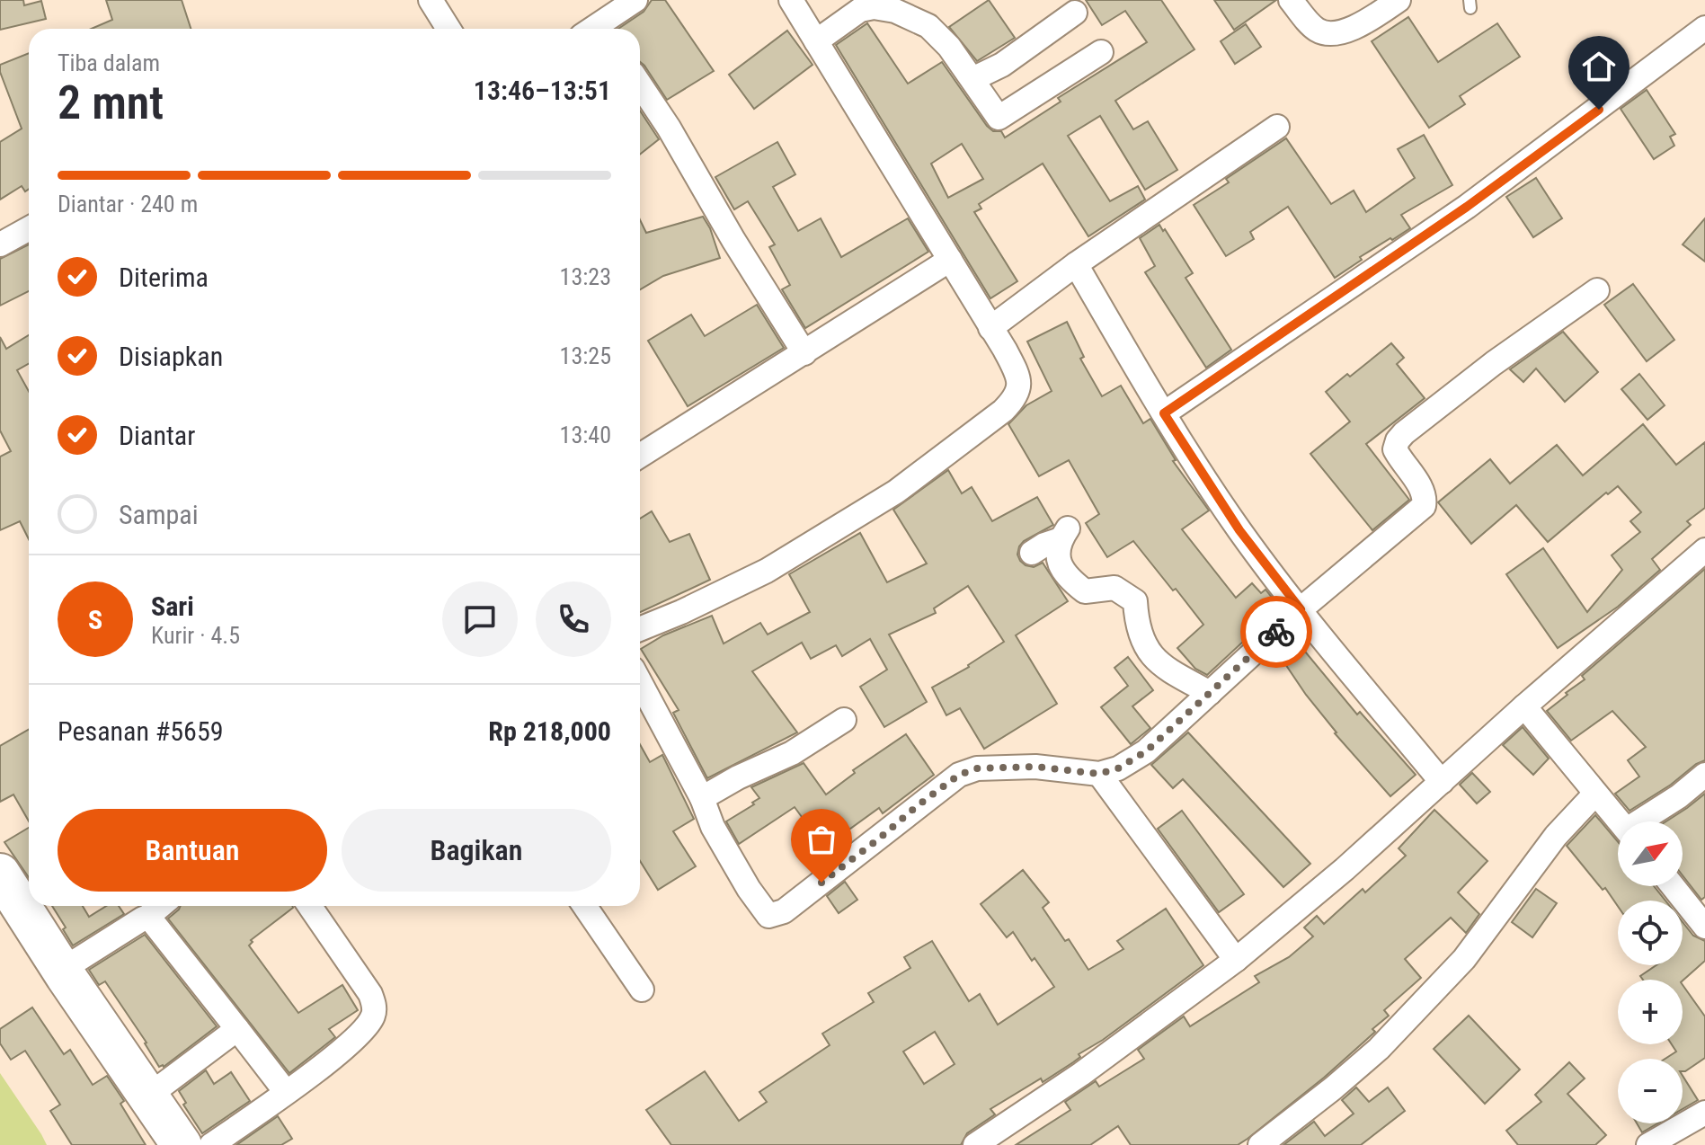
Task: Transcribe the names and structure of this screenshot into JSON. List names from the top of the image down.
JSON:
{
  "north": "top right",
  "page": {
    "heading": ["2 mnt", "Tiba dalam", "13:46–13:51"],
    "panel": [
      "Sari",
      "Kurir · 4.5",
      "Pesanan #5659",
      "Rp 218,000"
    ],
    "bar": "Diantar · 240 m",
    "list": [
      ["Diterima", "13:23"],
      ["Disiapkan", "13:25"],
      ["Diantar", "13:40"],
      "Sampai"
    ],
    "round": "S",
    "buttons": ["Bantuan", "Bagikan"],
    "map_buttons": ["+", "−"]
  }
}
